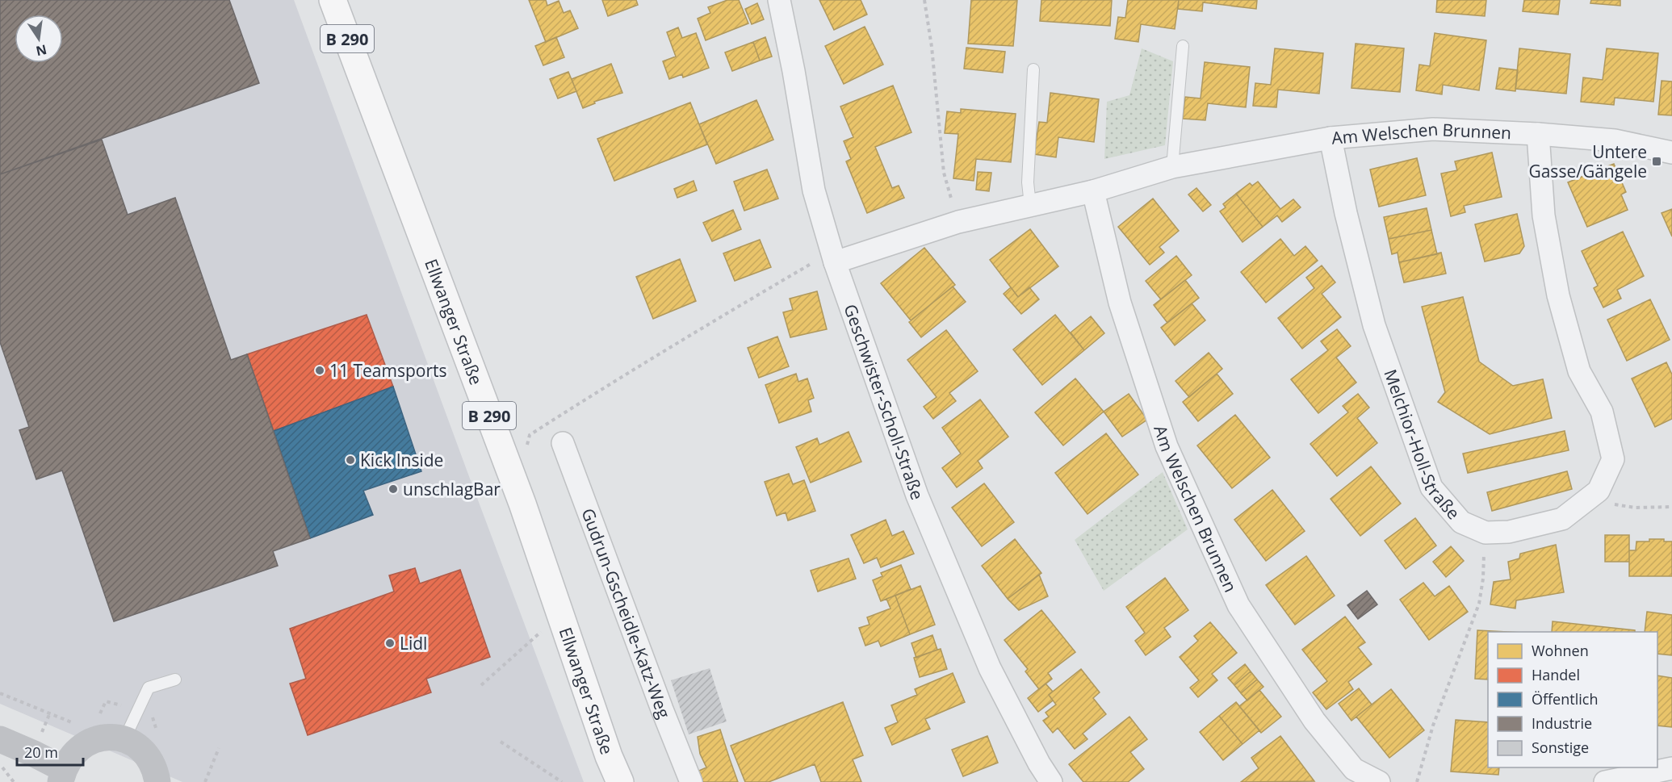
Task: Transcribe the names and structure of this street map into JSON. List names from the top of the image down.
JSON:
{
  "streets": {
    "main road": ["B 290", "Ellwanger Straße"],
    "street": [
      "Am Welschen Brunnen",
      "Geschwister-Scholl-Straße",
      "Melchior-Holl-Straße",
      "Gudrun-Gscheidle-Katz-Weg"
    ]
  },
  "crossings": [
    ["Am Welschen Brunnen", "Geschwister-Scholl-Straße"],
    ["Am Welschen Brunnen", "Melchior-Holl-Straße"]
  ],
  "places": {
    "transit": ["Untere Gasse/Gängele"],
    "other": [
      "11 Teamsports",
      "Kick Inside",
      "unschlagBar",
      "Lidl"
    ]
  },
  "legend": [
    "Wohnen",
    "Handel",
    "Öffentlich",
    "Industrie",
    "Sonstige"
  ],
  "scale_bar": "20 m",
  "north": "bottom"
}
